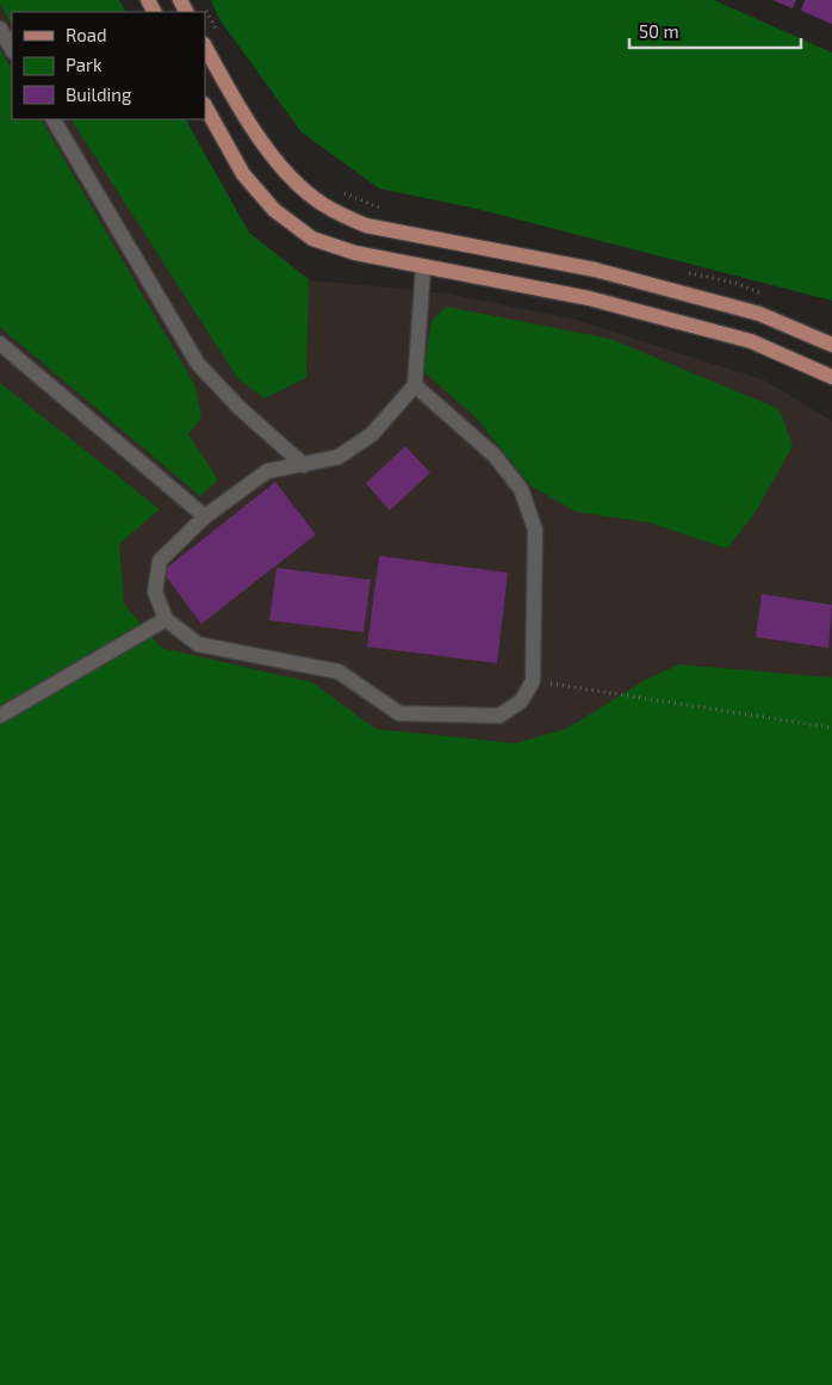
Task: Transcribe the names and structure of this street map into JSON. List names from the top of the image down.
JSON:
{
  "legend": ["Road", "Park", "Building"],
  "scale_bar": "50 m"
}
